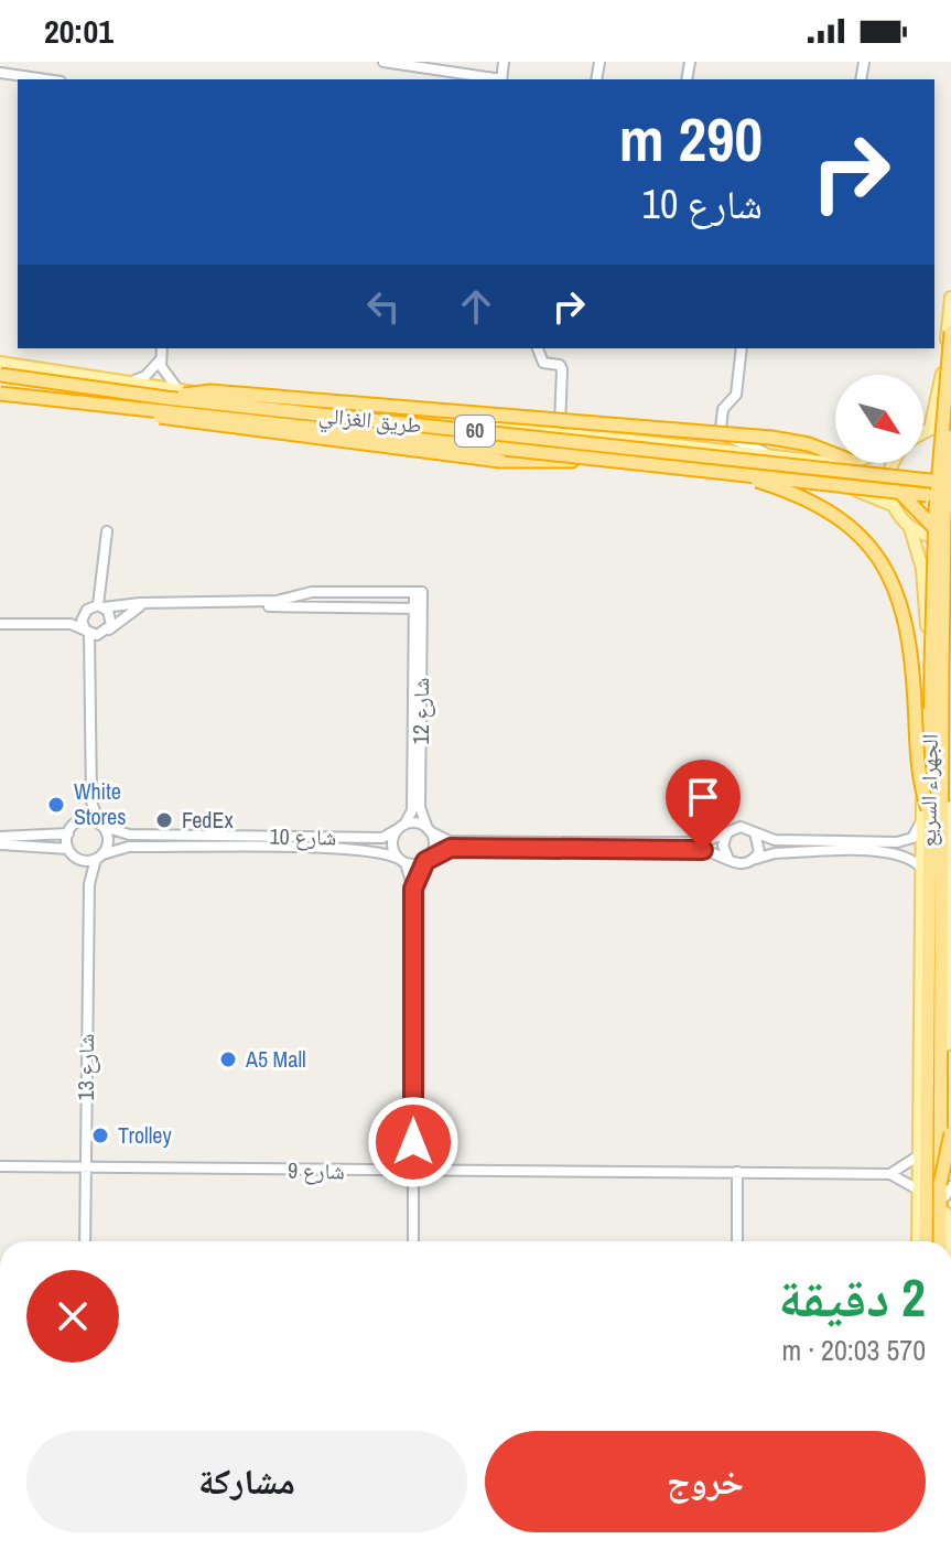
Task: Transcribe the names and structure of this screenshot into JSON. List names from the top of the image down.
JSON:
{
  "streets": {
    "highway": ["طريق الغزالي", "60", "الجهراء السريع"],
    "street": [
      "شارع 12",
      "شارع 10",
      "شارع 13",
      "شارع 9"
    ]
  },
  "crossings": [
    ["شارع 12", "شارع 10"],
    ["شارع 10", "شارع 13"],
    ["شارع 13", "شارع 9"]
  ],
  "places": [
    "White Stores",
    "FedEx",
    "A5 Mall",
    "Trolley"
  ],
  "north": "bottom right",
  "page": {
    "status": "20:01",
    "turn": ["290 m", "شارع 10"],
    "heading": ["2 دقيقة", "570 m · 20:03"],
    "buttons": ["خروج", "مشاركة"]
  }
}
